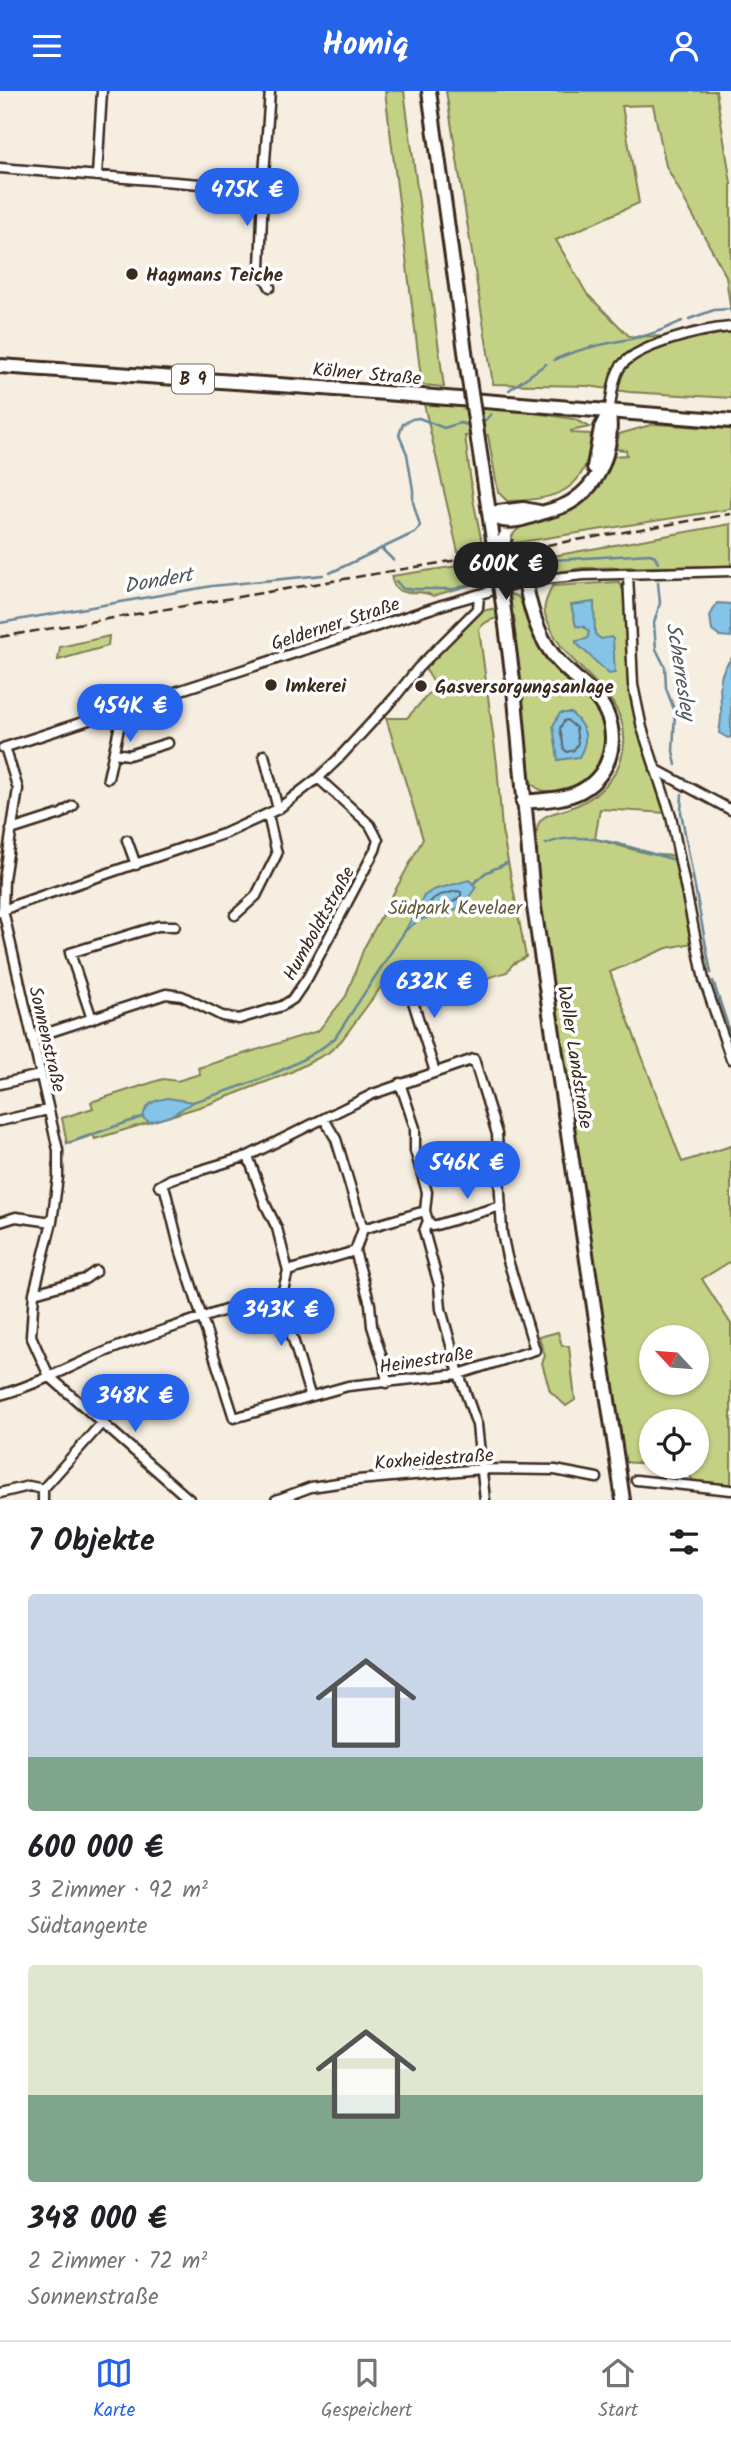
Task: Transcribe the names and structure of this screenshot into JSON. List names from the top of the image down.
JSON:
{
  "streets": {
    "main road": ["Kölner Straße", "B 9", "Weller Landstraße"],
    "street": [
      "Gelderner Straße",
      "Humboldtstraße",
      "Sonnenstraße",
      "Heinestraße",
      "Koxheidestraße"
    ]
  },
  "crossings": [
    ["Gelderner Straße", "Sonnenstraße"],
    ["Humboldtstraße", "Sonnenstraße"]
  ],
  "water": ["Dondert", "Scherresley"],
  "parks": ["Südpark Kevelaer"],
  "places": ["Hagmans Teiche", "Imkerei", "Gasversorgungsanlage"],
  "north": "top left",
  "page": {
    "header": "Homiq",
    "price": [
      "475K €",
      "600K €",
      "454K €",
      "632K €",
      "546K €",
      "343K €",
      "348K €"
    ],
    "heading": "7 Objekte",
    "list": [
      {
        "name": "600 000 €",
        "note": "3 Zimmer · 92 m² · Südtangente"
      },
      {
        "name": "348 000 €",
        "note": "2 Zimmer · 72 m² · Sonnenstraße"
      }
    ],
    "tabs": ["Karte", "Gespeichert", "Start"]
  }
}
